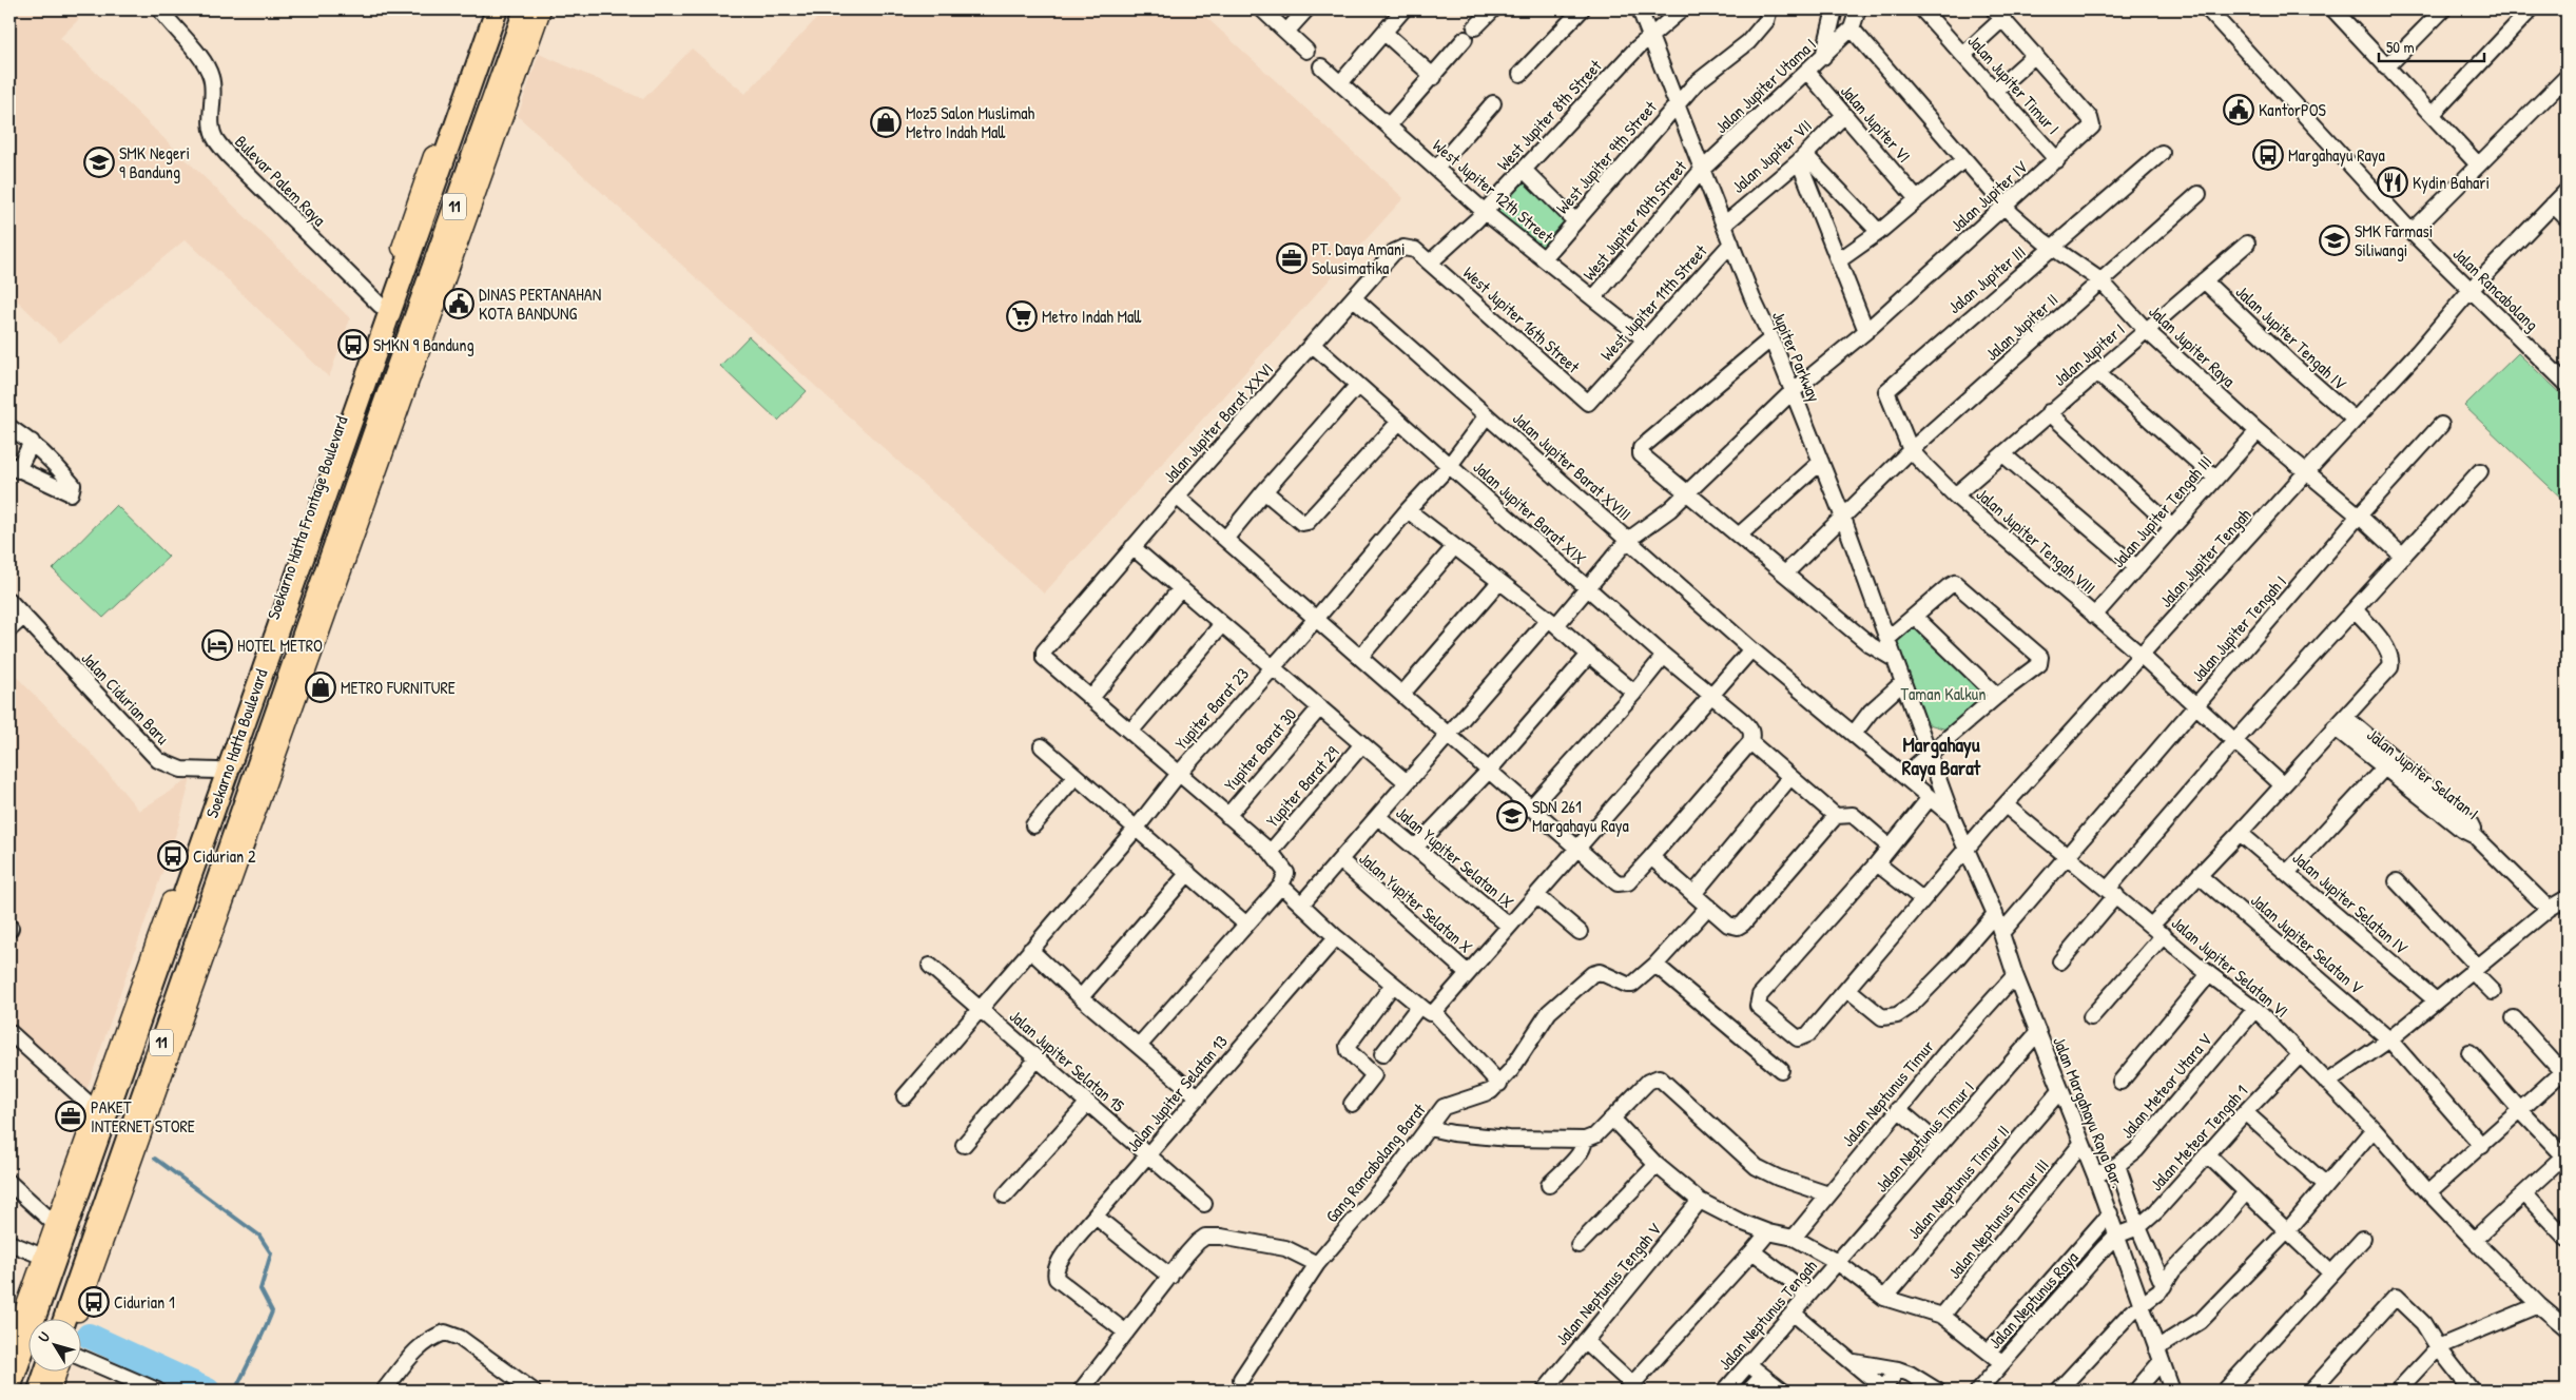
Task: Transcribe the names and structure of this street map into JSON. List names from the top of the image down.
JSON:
{
  "streets": {
    "highway": ["11", "Soekarno Hatta Boulevard"],
    "main road": ["Soekarno Hatta Frontage Boulevard"],
    "street": [
      "Jalan Jupiter Timur I",
      "Jalan Jupiter Utama I",
      "West Jupiter 8th Street",
      "Jalan Jupiter VI",
      "Jalan Jupiter VII",
      "West Jupiter 9th Street",
      "Bulevar Palem Raya",
      "West Jupiter 12th Street",
      "Jalan Jupiter IV",
      "West Jupiter 10th Street",
      "Jalan Jupiter III",
      "Jalan Rancabolang",
      "West Jupiter 11th Street",
      "West Jupiter 16th Street",
      "Jalan Jupiter II",
      "Jalan Jupiter Tengah IV",
      "Jalan Jupiter Raya",
      "Jalan Jupiter I",
      "Jupiter Parkway",
      "Jalan Jupiter Barat XXVI",
      "Jalan Jupiter Barat XVIII",
      "Jalan Jupiter Tengah III",
      "Jalan Jupiter Barat XIX",
      "Jalan Jupiter Tengah VIII",
      "Jalan Jupiter Tengah",
      "Jalan Jupiter Tengah I",
      "Jalan Cidurian Baru",
      "Yupiter Barat 23",
      "Yupiter Barat 30",
      "Jalan Jupiter Selatan I",
      "Yupiter Barat 29",
      "Jalan Yupiter Selatan IX",
      "Jalan Yupiter Selatan X",
      "Jalan Jupiter Selatan IV",
      "Jalan Jupiter Selatan V",
      "Jalan Jupiter Selatan VI",
      "Jalan Jupiter Selatan 15",
      "Jalan Meteor Utara V",
      "Jalan Jupiter Selatan 13",
      "Jalan Neptunus Timur",
      "Jalan Margahayu Raya Bar.",
      "Jalan Neptunus Timur I",
      "Jalan Meteor Tengah 1",
      "Gang Rancabolang Barat",
      "Jalan Neptunus Timur II",
      "Jalan Neptunus Timur III",
      "Jalan Neptunus Tengah V",
      "Jalan Neptunus Raya",
      "Jalan Neptunus Tengah"
    ]
  },
  "crossings": [
    ["Jalan Jupiter Timur I", "Jalan Jupiter IV"],
    ["Jalan Jupiter Utama I", "Jalan Jupiter VI"],
    ["Jalan Jupiter Utama I", "West Jupiter 10th Street"],
    ["Jalan Jupiter Utama I", "Jalan Jupiter Raya"],
    ["Jalan Jupiter Utama I", "Jupiter Parkway"],
    ["West Jupiter 8th Street", "West Jupiter 12th Street"],
    ["West Jupiter 8th Street", "West Jupiter 16th Street"],
    ["West Jupiter 8th Street", "Jupiter Parkway"],
    ["West Jupiter 8th Street", "Jalan Jupiter Barat XXVI"],
    ["Jalan Jupiter VI", "Jalan Jupiter VII"],
    ["Jalan Jupiter VII", "Jupiter Parkway"],
    ["West Jupiter 9th Street", "West Jupiter 12th Street"],
    ["West Jupiter 9th Street", "Jupiter Parkway"],
    ["Bulevar Palem Raya", "Soekarno Hatta Frontage Boulevard"],
    ["West Jupiter 12th Street", "West Jupiter 10th Street"],
    ["West Jupiter 12th Street", "West Jupiter 11th Street"],
    ["Jalan Jupiter IV", "Jalan Jupiter Raya"],
    ["Jalan Jupiter IV", "Jupiter Parkway"],
    ["Jalan Jupiter IV", "Jalan Jupiter Barat XVIII"],
    ["Jalan Jupiter IV", "Jalan Jupiter Barat XIX"],
    ["Jalan Jupiter IV", "Jalan Yupiter Selatan IX"],
    ["Jalan Jupiter IV", "Jalan Yupiter Selatan X"],
    ["West Jupiter 10th Street", "Jupiter Parkway"],
    ["Jalan Jupiter III", "Jalan Jupiter II"],
    ["Jalan Jupiter III", "Jalan Jupiter Raya"],
    ["Jalan Jupiter III", "Jalan Jupiter Tengah VIII"],
    ["Jalan Rancabolang", "Jalan Jupiter Tengah"],
    ["West Jupiter 11th Street", "West Jupiter 16th Street"],
    ["West Jupiter 11th Street", "Jupiter Parkway"],
    ["West Jupiter 16th Street", "Jalan Jupiter Barat XXVI"],
    ["Jalan Jupiter II", "Jalan Jupiter Raya"],
    ["Jalan Jupiter II", "Jupiter Parkway"],
    ["Jalan Jupiter II", "Jalan Jupiter Tengah VIII"],
    ["Jalan Jupiter Tengah IV", "Jalan Jupiter I"],
    ["Jalan Jupiter Tengah IV", "Jalan Jupiter Tengah"],
    ["Jalan Jupiter Raya", "Jalan Jupiter I"],
    ["Jalan Jupiter Raya", "Jalan Jupiter Tengah III"],
    ["Jalan Jupiter Raya", "Jalan Jupiter Tengah"],
    ["Jalan Jupiter Raya", "Jalan Jupiter Tengah I"],
    ["Jalan Jupiter I", "Jalan Jupiter Tengah VIII"],
    ["Jupiter Parkway", "Jalan Jupiter Barat XVIII"],
    ["Jupiter Parkway", "Jalan Margahayu Raya Bar."],
    ["Jalan Jupiter Barat XXVI", "Jalan Jupiter Barat XVIII"],
    ["Jalan Jupiter Barat XXVI", "Jalan Jupiter Barat XIX"],
    ["Jalan Jupiter Barat XVIII", "Yupiter Barat 23"],
    ["Jalan Jupiter Barat XVIII", "Jalan Margahayu Raya Bar."],
    ["Jalan Jupiter Tengah III", "Jalan Jupiter Tengah VIII"],
    ["Jalan Jupiter Barat XIX", "Yupiter Barat 23"],
    ["Soekarno Hatta Frontage Boulevard", "Jalan Cidurian Baru"],
    ["Soekarno Hatta Frontage Boulevard", "Soekarno Hatta Boulevard"],
    ["Jalan Jupiter Tengah VIII", "Jalan Jupiter Tengah"],
    ["Jalan Jupiter Tengah VIII", "Jalan Jupiter Tengah I"],
    ["Jalan Jupiter Tengah", "Jalan Jupiter Selatan VI"],
    ["Jalan Jupiter Tengah", "Jalan Margahayu Raya Bar."],
    ["Jalan Jupiter Tengah I", "Jalan Jupiter Selatan VI"],
    ["Jalan Jupiter Tengah I", "Jalan Margahayu Raya Bar."],
    ["Yupiter Barat 23", "Jalan Jupiter Selatan 15"],
    ["Jalan Jupiter Selatan VI", "Jalan Meteor Utara V"],
    ["Jalan Jupiter Selatan VI", "Jalan Meteor Tengah 1"],
    ["Jalan Jupiter Selatan 15", "Jalan Jupiter Selatan 13"],
    ["Jalan Meteor Utara V", "Jalan Margahayu Raya Bar."],
    ["Jalan Neptunus Timur", "Jalan Margahayu Raya Bar."],
    ["Jalan Margahayu Raya Bar.", "Jalan Neptunus Timur I"],
    ["Jalan Margahayu Raya Bar.", "Jalan Meteor Tengah 1"],
    ["Jalan Margahayu Raya Bar.", "Jalan Neptunus Timur II"],
    ["Jalan Margahayu Raya Bar.", "Jalan Neptunus Timur III"],
    ["Jalan Margahayu Raya Bar.", "Jalan Neptunus Raya"],
    ["Jalan Neptunus Timur I", "Jalan Neptunus Tengah"],
    ["Jalan Meteor Tengah 1", "Jalan Neptunus Raya"]
  ],
  "districts": ["Margahayu Raya Barat"],
  "parks": ["Taman Kalkun"],
  "places": {
    "public building": ["KantorPOS", "DINAS PERTANAHAN KOTA BANDUNG"],
    "shop": ["Moz5 Salon Muslimah Metro Indah Mall", "METRO FURNITURE"],
    "bus stop": [
      "Margahayu Raya",
      "SMKN 9 Bandung",
      "Cidurian 2",
      "Cidurian 1"
    ],
    "school or university": ["SMK Negeri 9 Bandung", "SMK Farmasi Siliwangi", "SDN 261 Margahayu Raya"],
    "restaurant": ["Kydin Bahari"],
    "office": ["PT. Daya Amani Solusimatika", "PAKET INTERNET STORE"],
    "supermarket": ["Metro Indah Mall"],
    "hotel": ["HOTEL METRO"]
  },
  "scale_bar": "50 m",
  "north": "top left"
}
